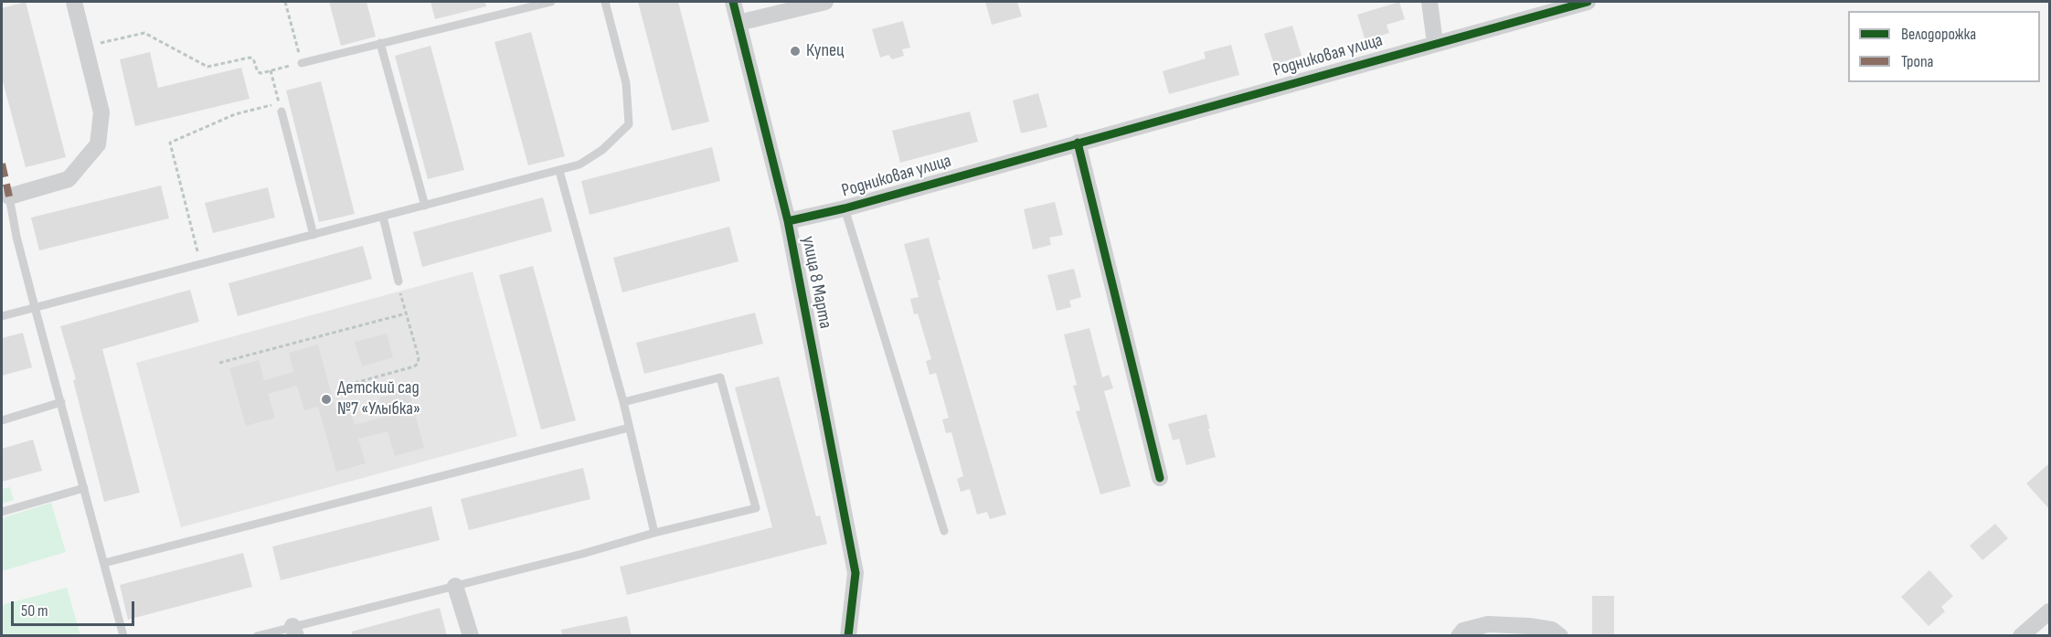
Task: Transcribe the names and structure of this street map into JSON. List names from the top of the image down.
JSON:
{
  "streets": {
    "street": ["Родниковая улица", "улица 8 Марта"]
  },
  "crossings": [
    ["Родниковая улица", "улица 8 Марта"]
  ],
  "places": ["Купец", "Детский сад №7 «Улыбка»"],
  "legend": ["Велодорожка", "Тропа"],
  "scale_bar": "50 m"
}
